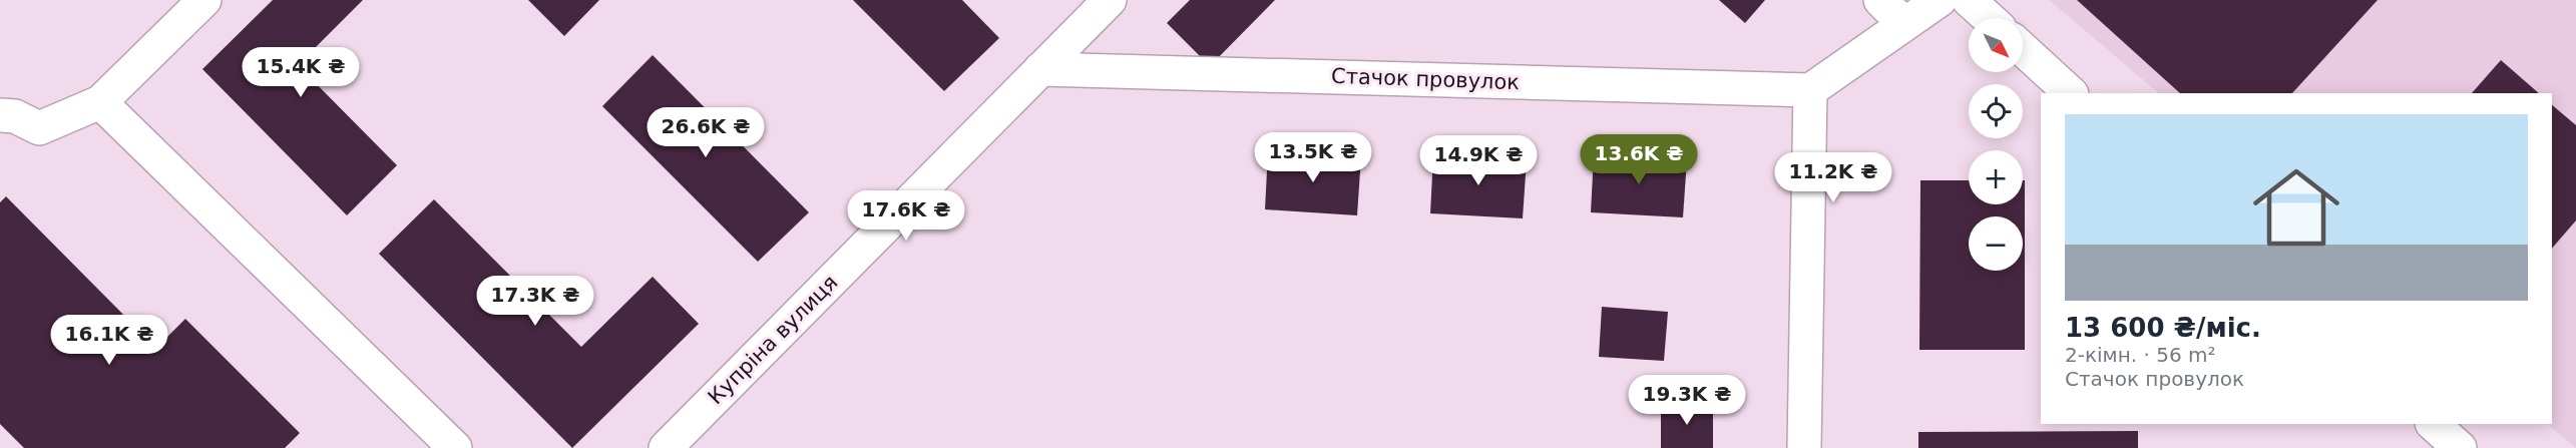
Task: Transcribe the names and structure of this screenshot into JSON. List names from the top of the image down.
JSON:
{
  "streets": {
    "street": ["Стачок провулок", "Купріна вулиця"]
  },
  "crossings": [
    ["Стачок провулок", "Купріна вулиця"]
  ],
  "north": "bottom right",
  "page": {
    "map_buttons": ["+", "−"],
    "price": [
      "15.4K ₴",
      "26.6K ₴",
      "13.5K ₴",
      "13.6K ₴",
      "14.9K ₴",
      "11.2K ₴",
      "17.6K ₴",
      "17.3K ₴",
      "16.1K ₴",
      "19.3K ₴"
    ],
    "list": [
      {
        "name": "13 600 ₴/міс.",
        "note": "2-кімн. · 56 m² · Стачок провулок"
      }
    ]
  }
}
